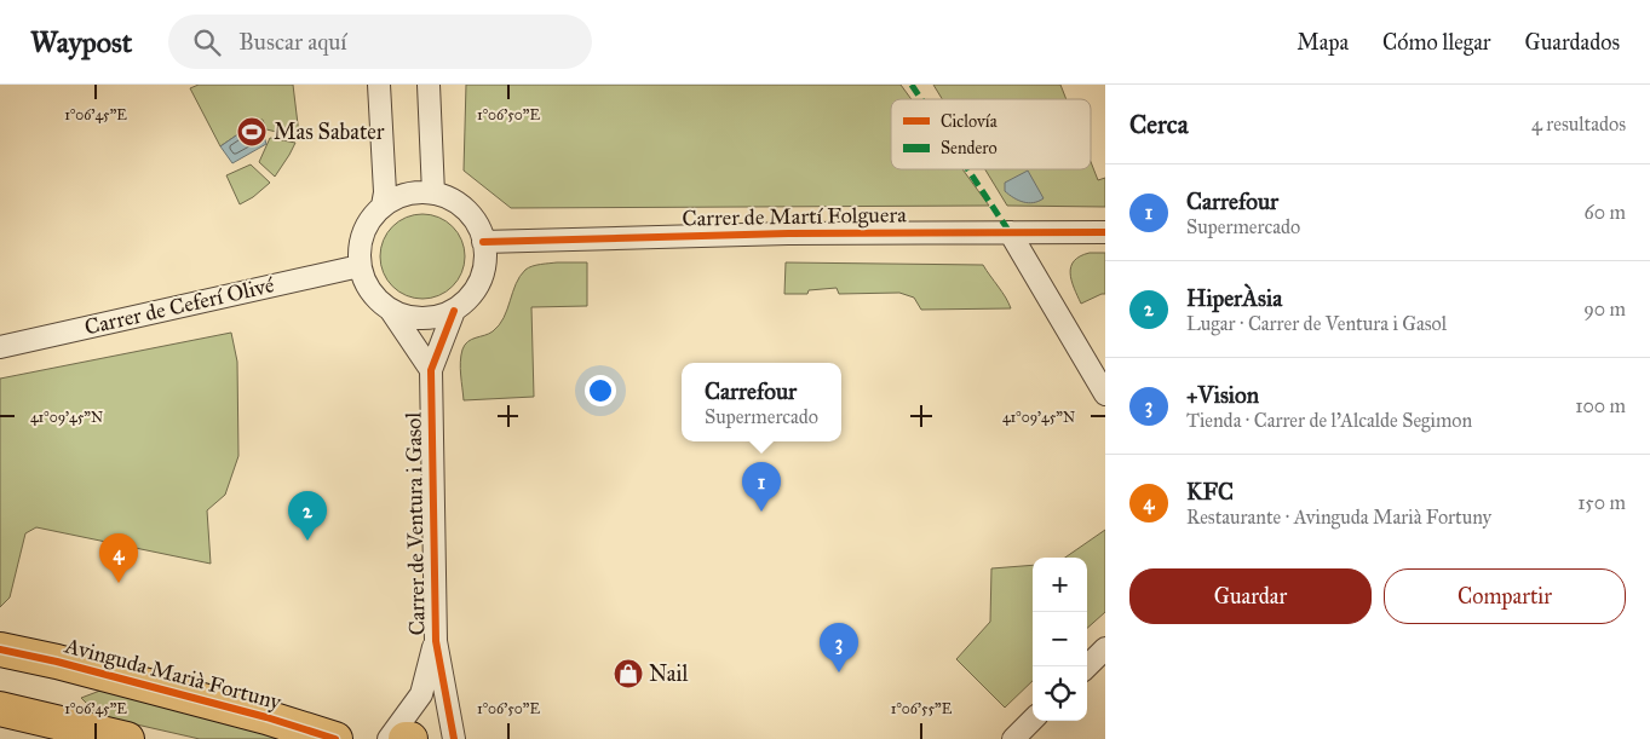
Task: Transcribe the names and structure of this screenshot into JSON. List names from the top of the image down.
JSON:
{
  "streets": {
    "main road": ["Avinguda Marià Fortuny"],
    "street": ["Carrer de Martí Folguera", "Carrer de Ceferí Olivé", "Carrer de Ventura i Gasol"]
  },
  "crossings": [
    ["Carrer de Martí Folguera", "Carrer de Ceferí Olivé"],
    ["Carrer de Martí Folguera", "Carrer de Ventura i Gasol"],
    ["Carrer de Ceferí Olivé", "Carrer de Ventura i Gasol"]
  ],
  "places": {
    "sports": ["Mas Sabater"],
    "shop": ["Nail"]
  },
  "legend": ["Ciclovía", "Sendero"],
  "page": {
    "header": "Waypost",
    "search": "Buscar aquí",
    "nav": ["Mapa", "Cómo llegar", "Guardados"],
    "heading": ["Cerca", "4 resultados"],
    "list": [
      {
        "mark": "1",
        "name": "Carrefour",
        "note": "Supermercado",
        "value": "60 m"
      },
      {
        "mark": "2",
        "name": "HiperÀsia",
        "note": "Lugar · Carrer de Ventura i Gasol",
        "value": "90 m"
      },
      {
        "mark": "3",
        "name": "+Vision",
        "note": "Tienda · Carrer de l'Alcalde Segimon",
        "value": "100 m"
      },
      {
        "mark": "4",
        "name": "KFC",
        "note": "Restaurante · Avinguda Marià Fortuny",
        "value": "150 m"
      }
    ],
    "popup": ["Carrefour", "Supermercado"],
    "pins": [
      "1",
      "2",
      "4",
      "3"
    ],
    "buttons": ["Guardar", "Compartir"],
    "map_buttons": ["+", "−"]
  },
  "coordinates": [
    "1°06'45\"E",
    "1°06'50\"E",
    "41°09'45\"N",
    "1°06'55\"E"
  ]
}
